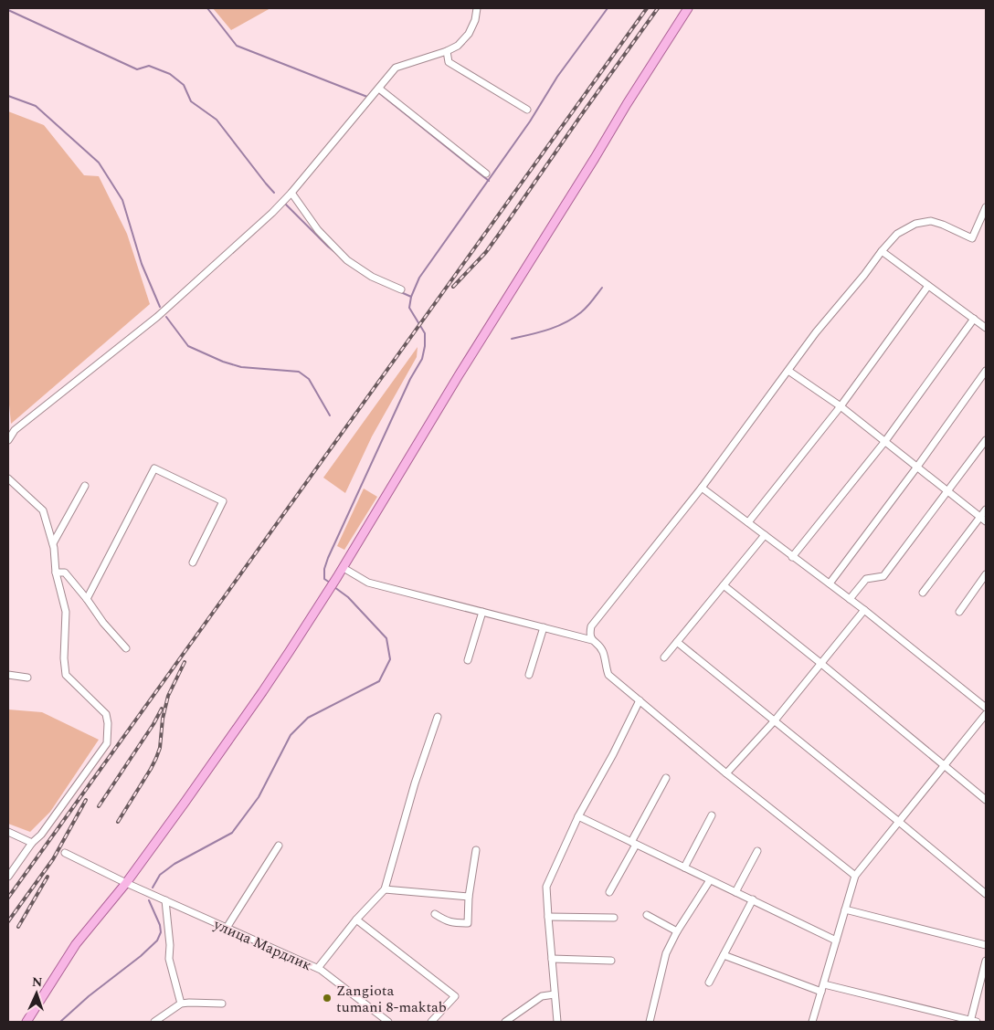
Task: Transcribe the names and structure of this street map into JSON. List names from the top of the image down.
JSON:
{
  "streets": {
    "street": ["улица Мардлик"]
  },
  "places": ["Zangiota tumani 8-maktab"],
  "north": "top"
}
